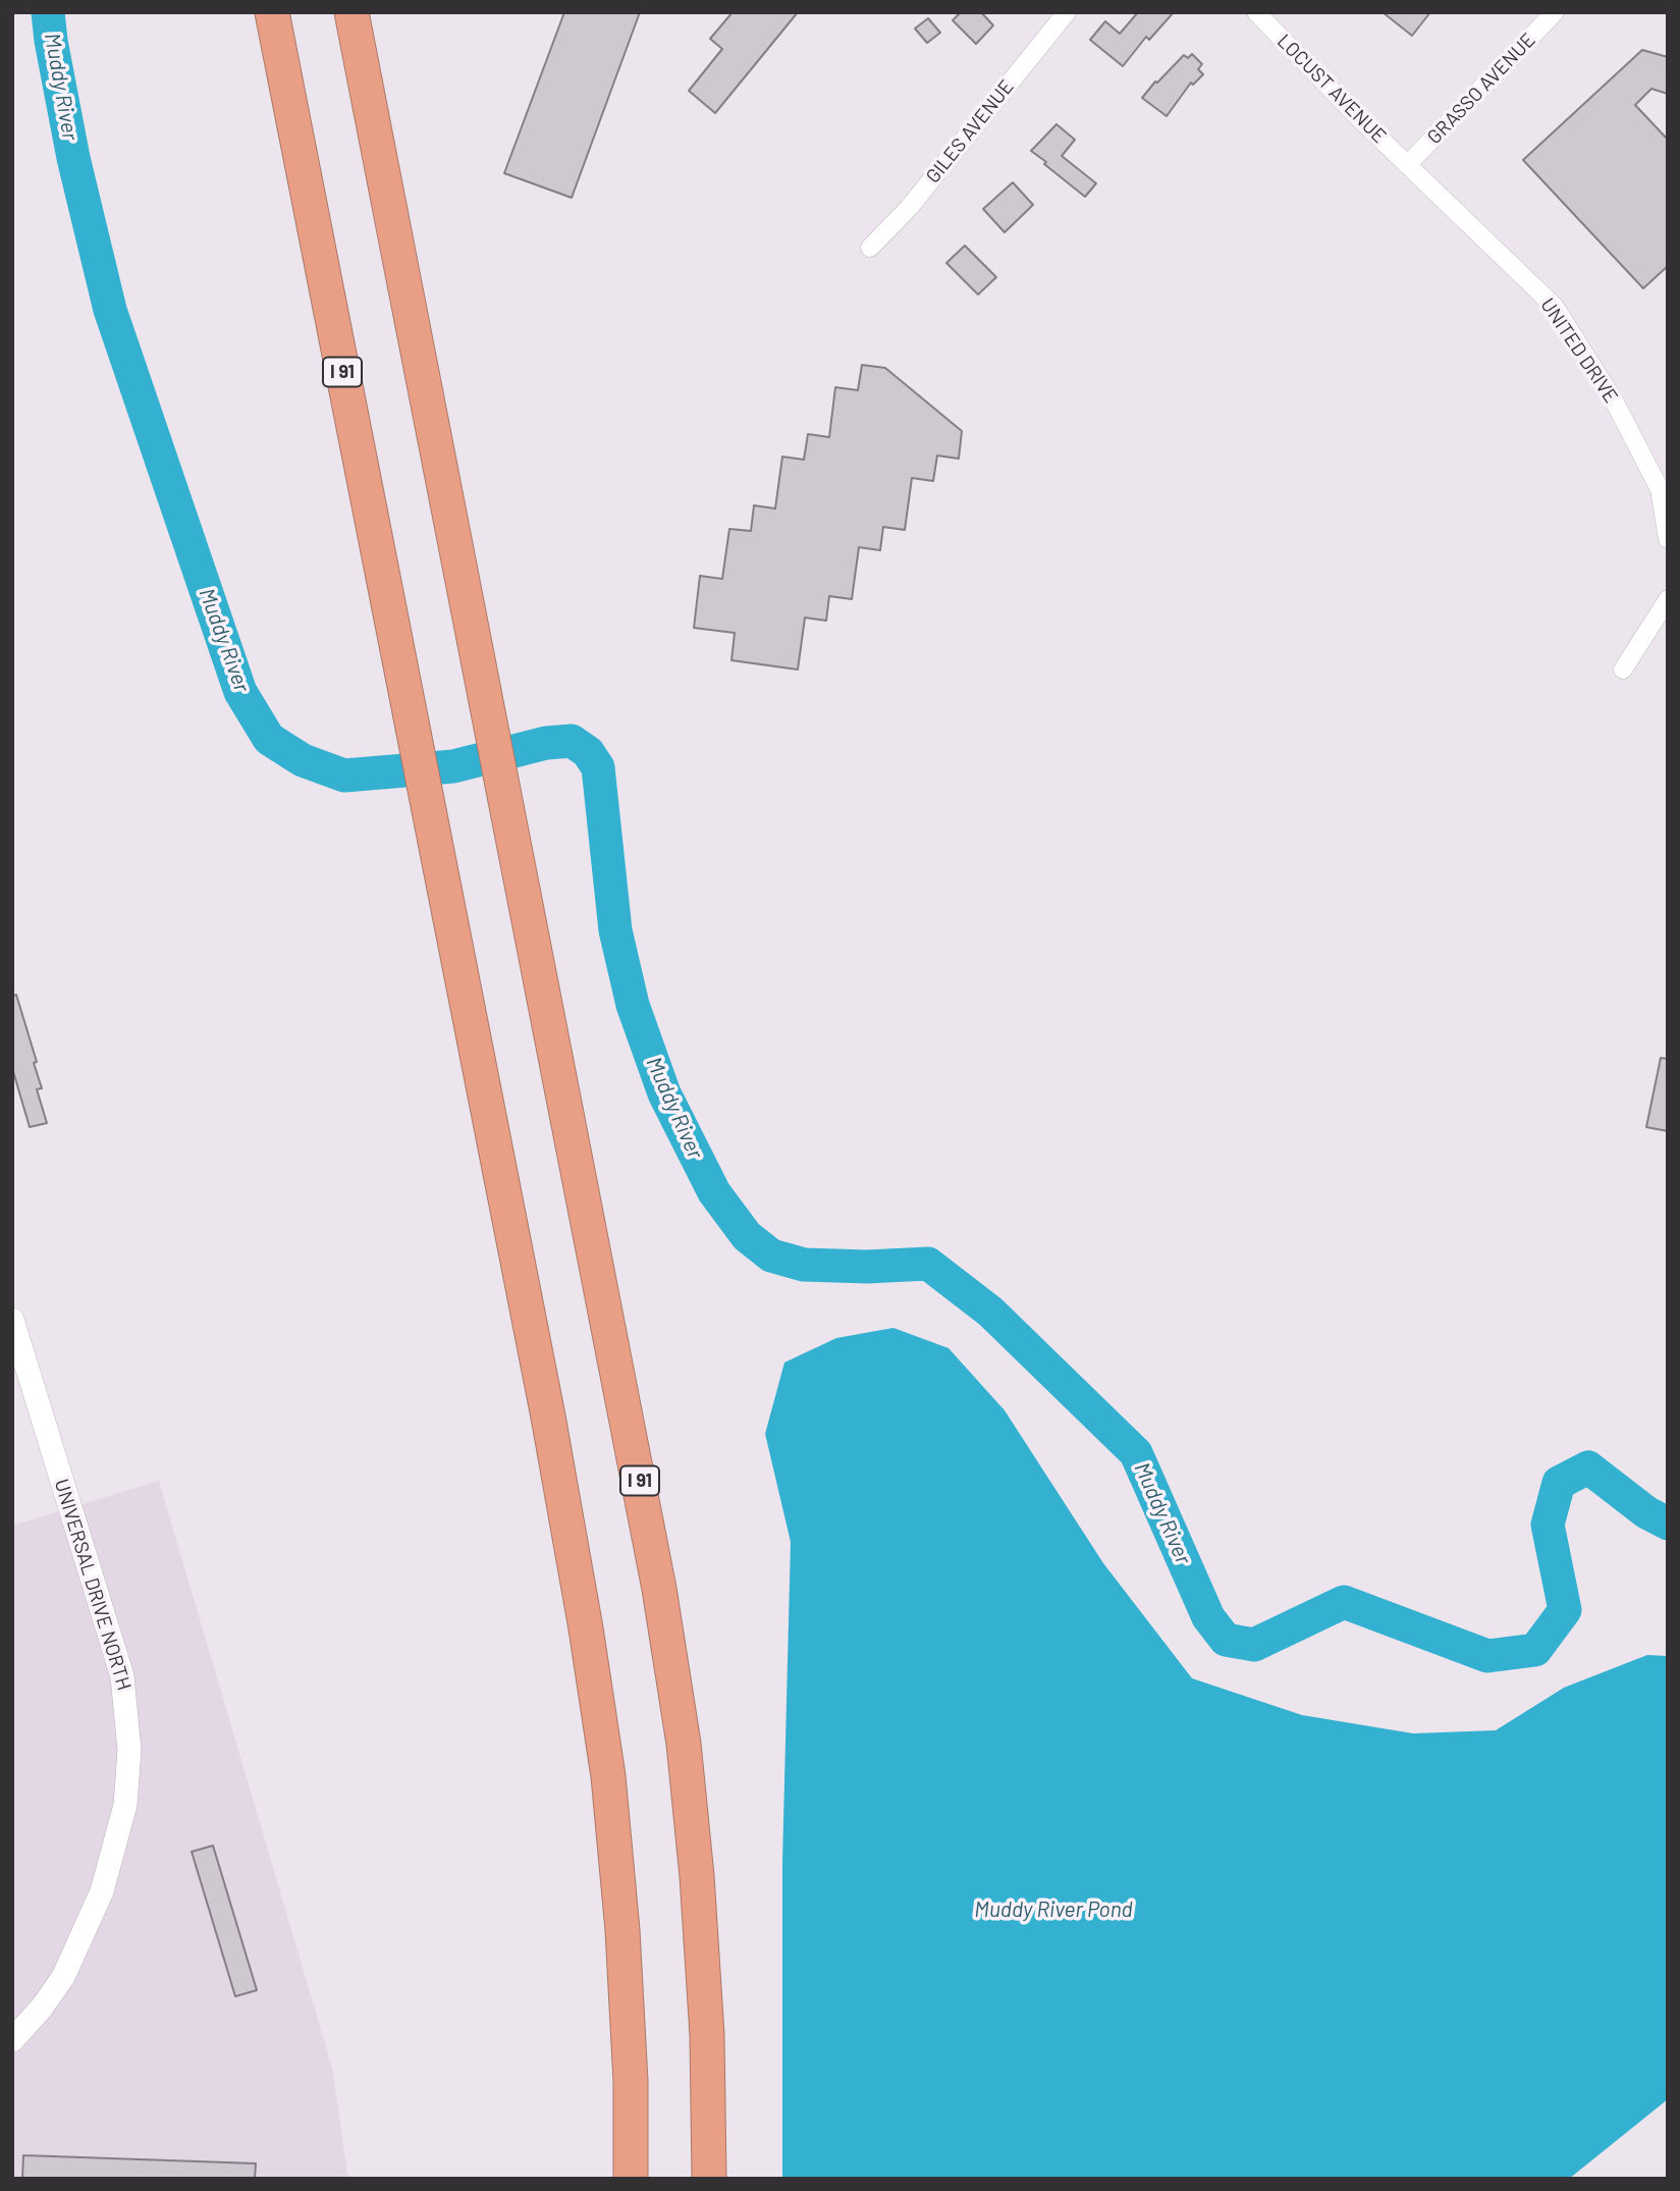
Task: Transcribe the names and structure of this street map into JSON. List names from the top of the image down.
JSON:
{
  "streets": {
    "highway": ["I 91"],
    "street": [
      "LOCUST AVENUE",
      "GRASSO AVENUE",
      "GILES AVENUE",
      "UNITED DRIVE",
      "UNIVERSAL DRIVE NORTH"
    ]
  },
  "crossings": [
    ["LOCUST AVENUE", "GRASSO AVENUE"],
    ["LOCUST AVENUE", "UNITED DRIVE"],
    ["GRASSO AVENUE", "UNITED DRIVE"]
  ],
  "water": ["Muddy River", "Muddy River Pond"]
}
